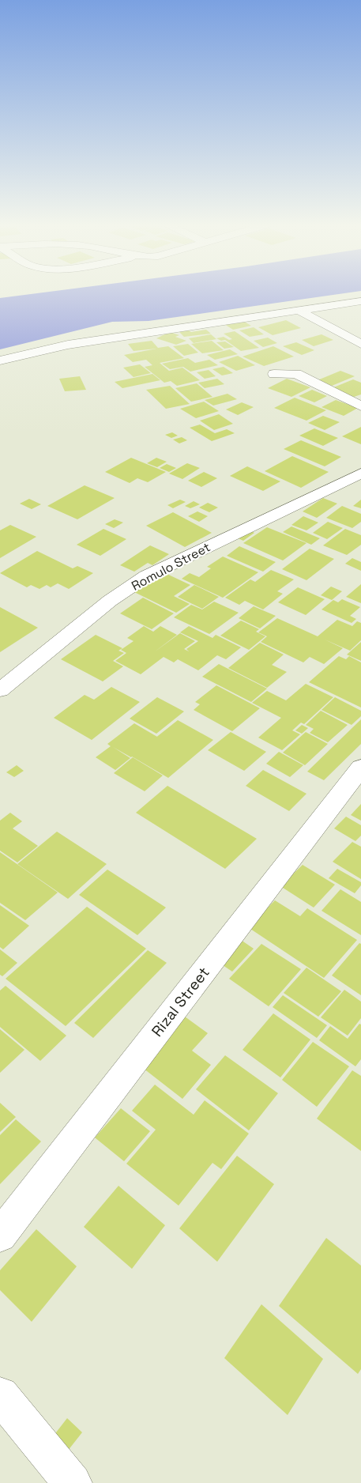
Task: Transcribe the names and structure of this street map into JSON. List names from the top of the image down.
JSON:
{
  "streets": {
    "street": ["Romulo Street", "Rizal Street"]
  }
}
